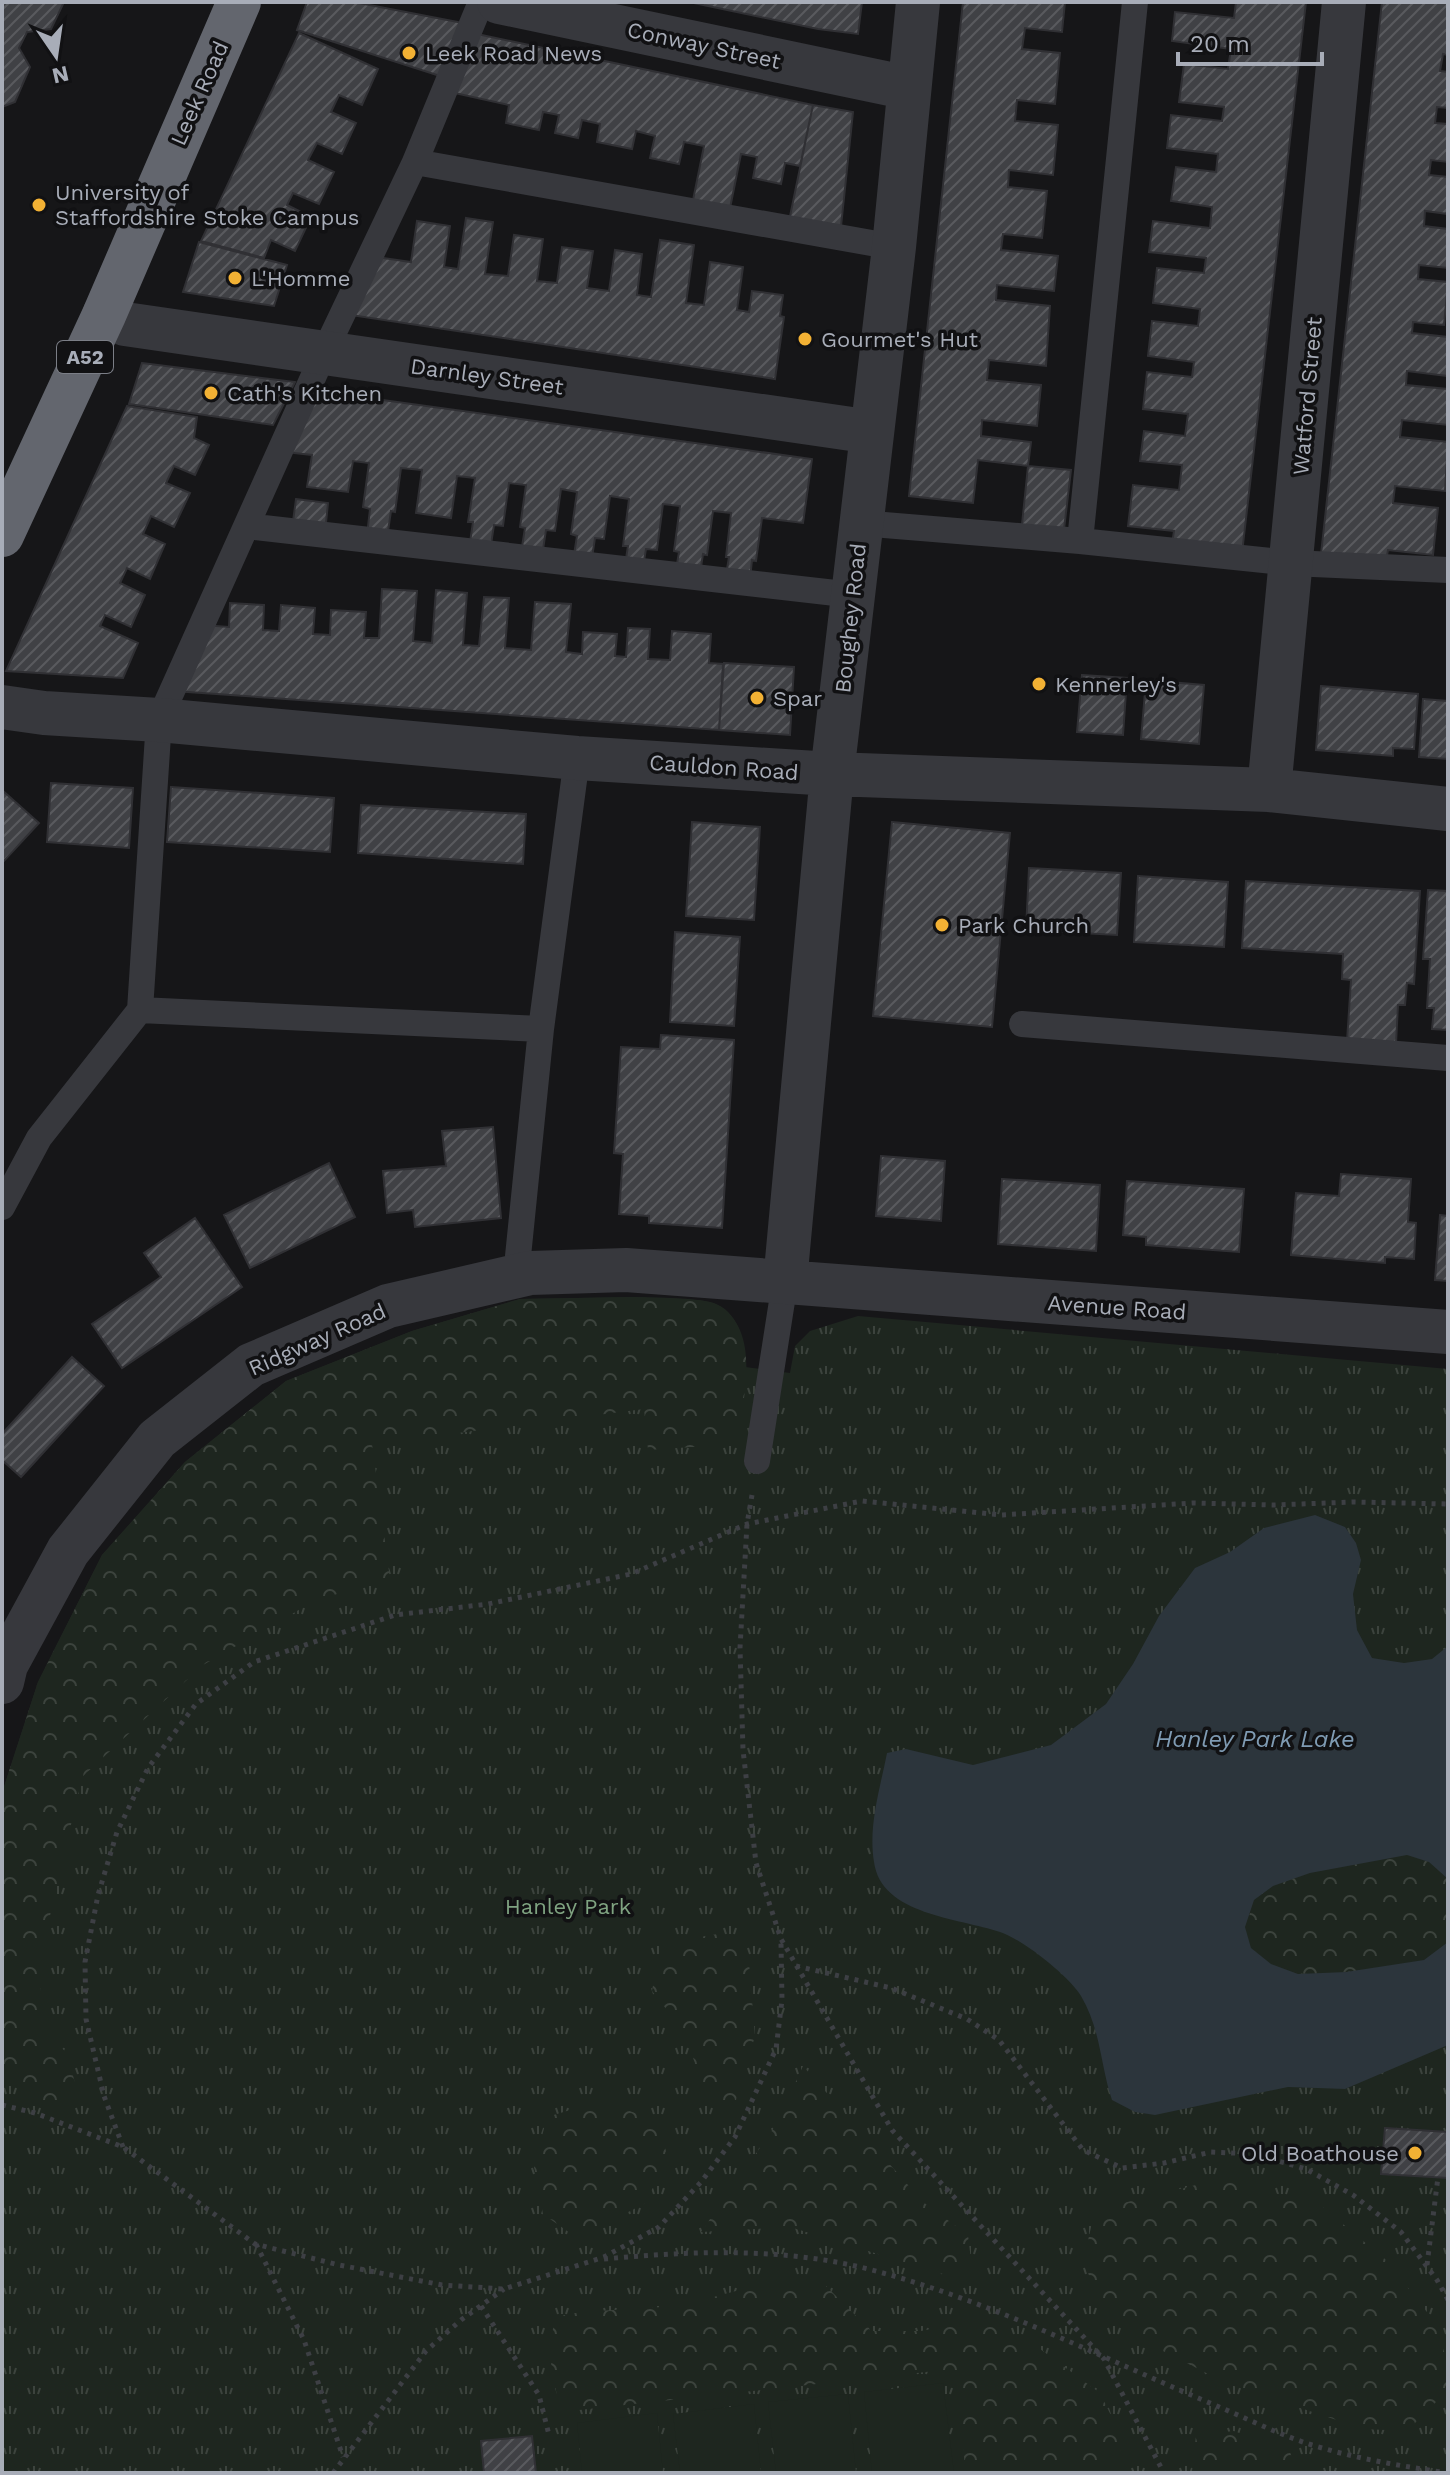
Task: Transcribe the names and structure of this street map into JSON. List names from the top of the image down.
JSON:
{
  "streets": {
    "highway": ["Leek Road", "A52"],
    "street": [
      "Conway Street",
      "Darnley Street",
      "Watford Street",
      "Boughey Road",
      "Cauldon Road",
      "Avenue Road",
      "Ridgway Road"
    ]
  },
  "crossings": [
    ["Conway Street", "Boughey Road"],
    ["Leek Road", "Darnley Street"],
    ["Darnley Street", "Boughey Road"],
    ["Watford Street", "Cauldon Road"],
    ["Boughey Road", "Cauldon Road"],
    ["Boughey Road", "Avenue Road"],
    ["Boughey Road", "Ridgway Road"],
    ["Avenue Road", "Ridgway Road"]
  ],
  "water": ["Hanley Park Lake"],
  "parks": ["Hanley Park"],
  "places": [
    "Leek Road News",
    "University of Staffordshire Stoke Campus",
    "L'Homme",
    "Gourmet's Hut",
    "Cath's Kitchen",
    "Kennerley's",
    "Spar",
    "Park Church",
    "Old Boathouse"
  ],
  "scale_bar": "20 m",
  "north": "bottom"
}
